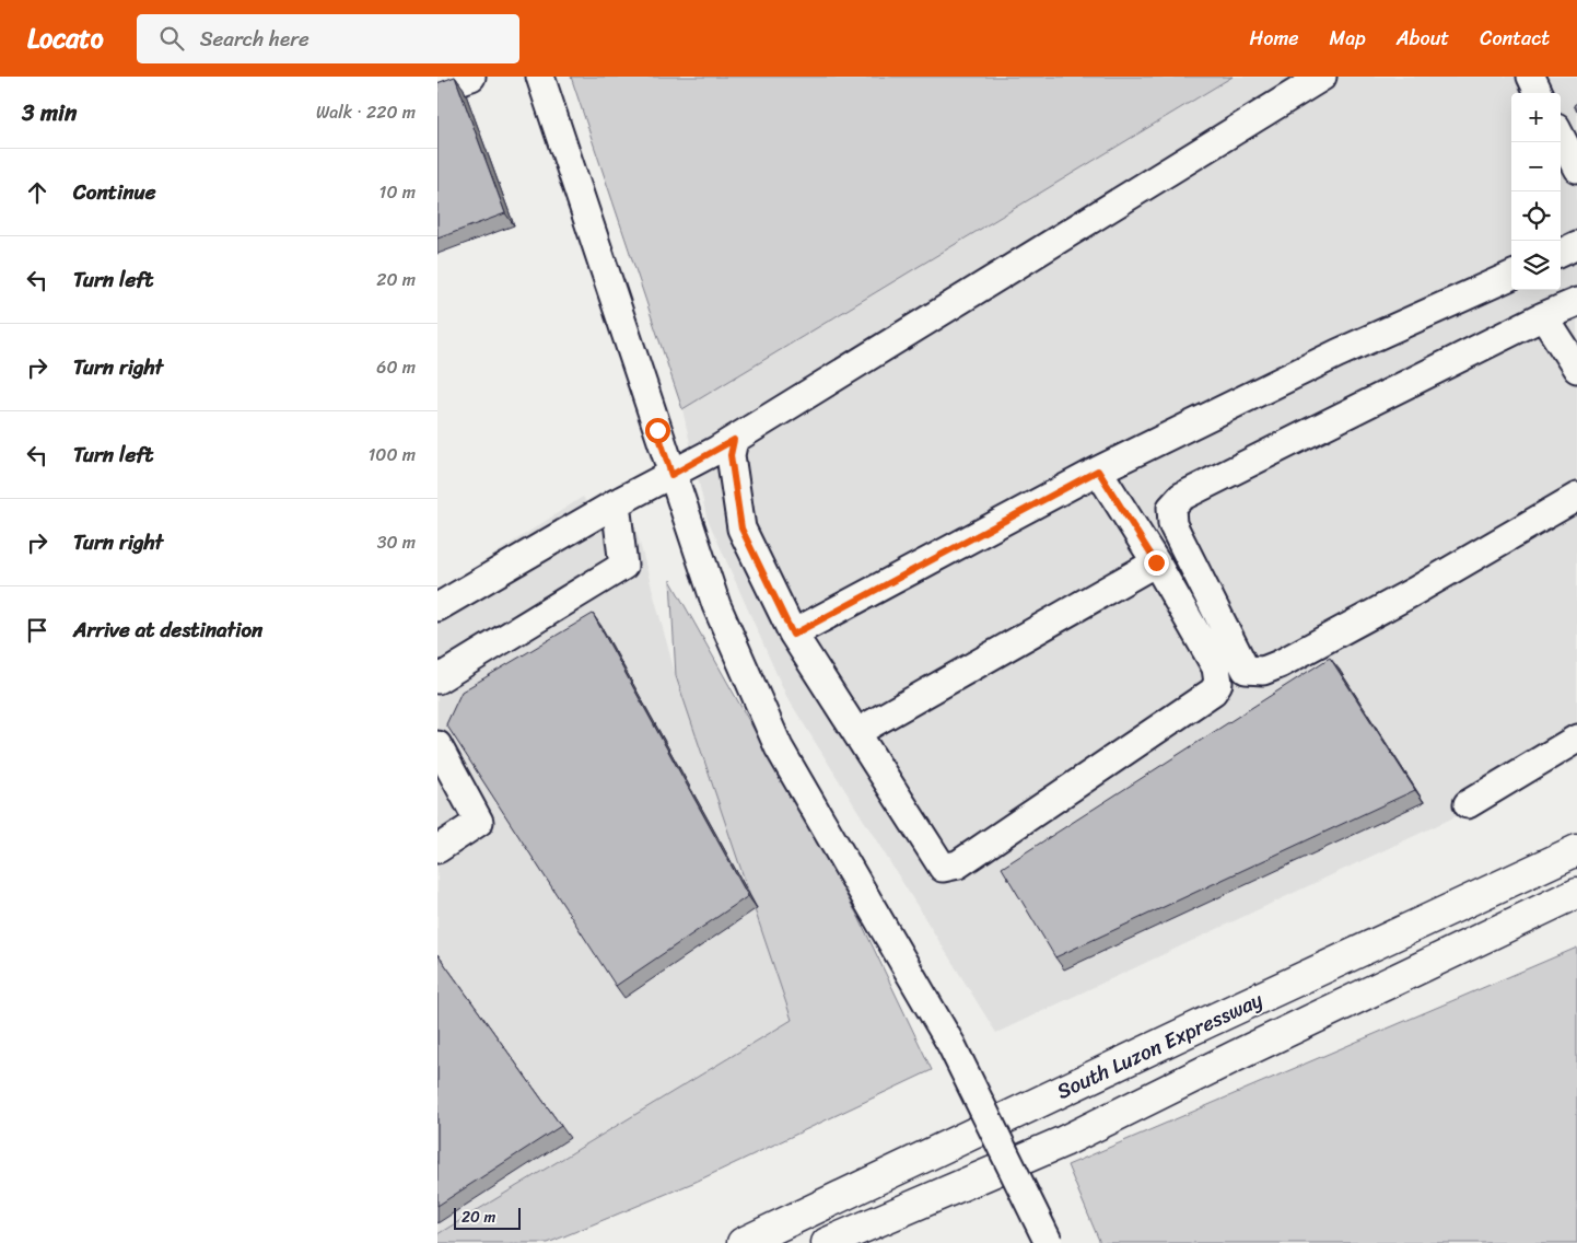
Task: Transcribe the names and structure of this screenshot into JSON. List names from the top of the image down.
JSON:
{
  "streets": {
    "highway": ["South Luzon Expressway"]
  },
  "scale_bar": "20 m",
  "page": {
    "header": "Locato",
    "search": "Search here",
    "nav": [
      "Home",
      "Map",
      "About",
      "Contact"
    ],
    "heading": ["3 min", "Walk · 220 m"],
    "map_buttons": ["+", "−"],
    "list": [
      ["Continue", "10 m"],
      ["Turn left", "20 m"],
      ["Turn right", "60 m"],
      ["Turn left", "100 m"],
      ["Turn right", "30 m"],
      "Arrive at destination"
    ],
    "scale": "20 m"
  }
}
